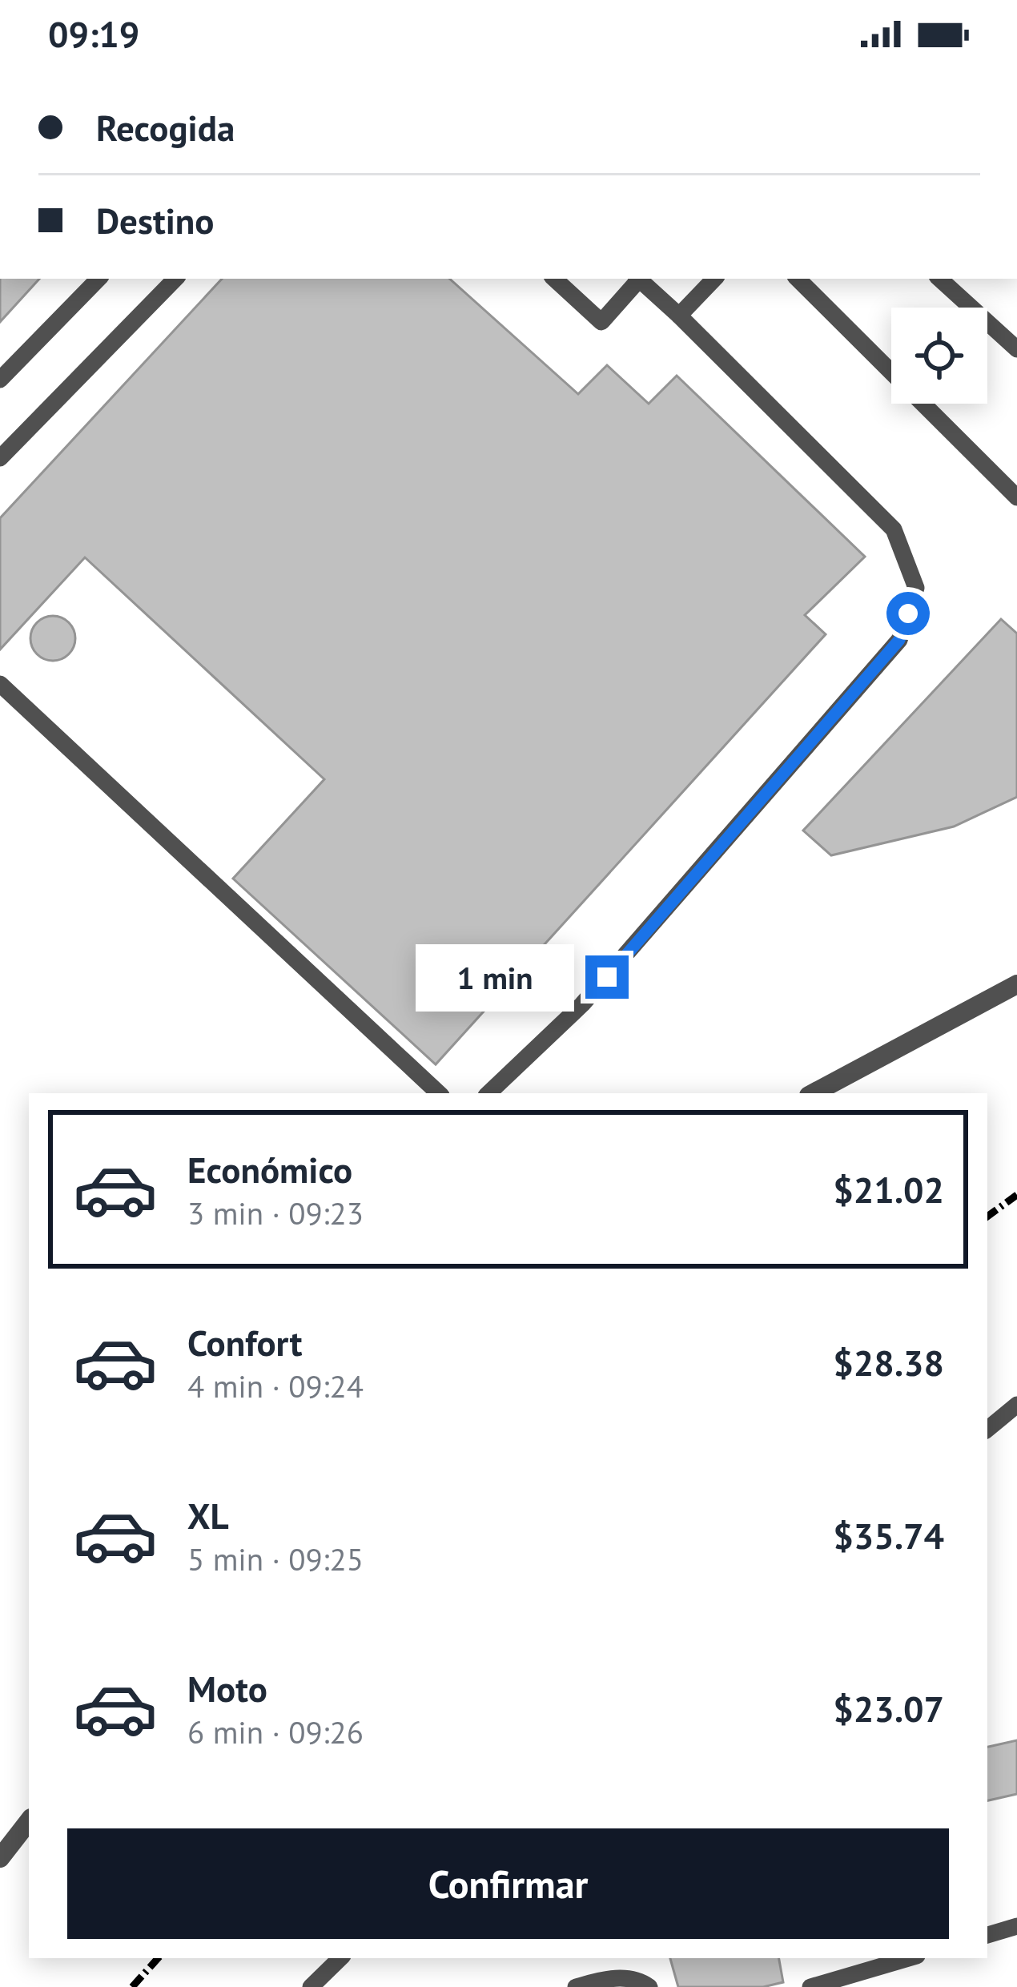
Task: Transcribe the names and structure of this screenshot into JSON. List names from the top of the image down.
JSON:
{
  "page": {
    "status": "09:19",
    "banner": ["Recogida", "Destino"],
    "bubble": "1 min",
    "list": [
      {
        "name": "Económico",
        "note": "3 min · 09:23",
        "value": "$21.02"
      },
      {
        "name": "Confort",
        "note": "4 min · 09:24",
        "value": "$28.38"
      },
      {
        "name": "XL",
        "note": "5 min · 09:25",
        "value": "$35.74"
      },
      {
        "name": "Moto",
        "note": "6 min · 09:26",
        "value": "$23.07"
      }
    ],
    "buttons": "Confirmar"
  }
}
